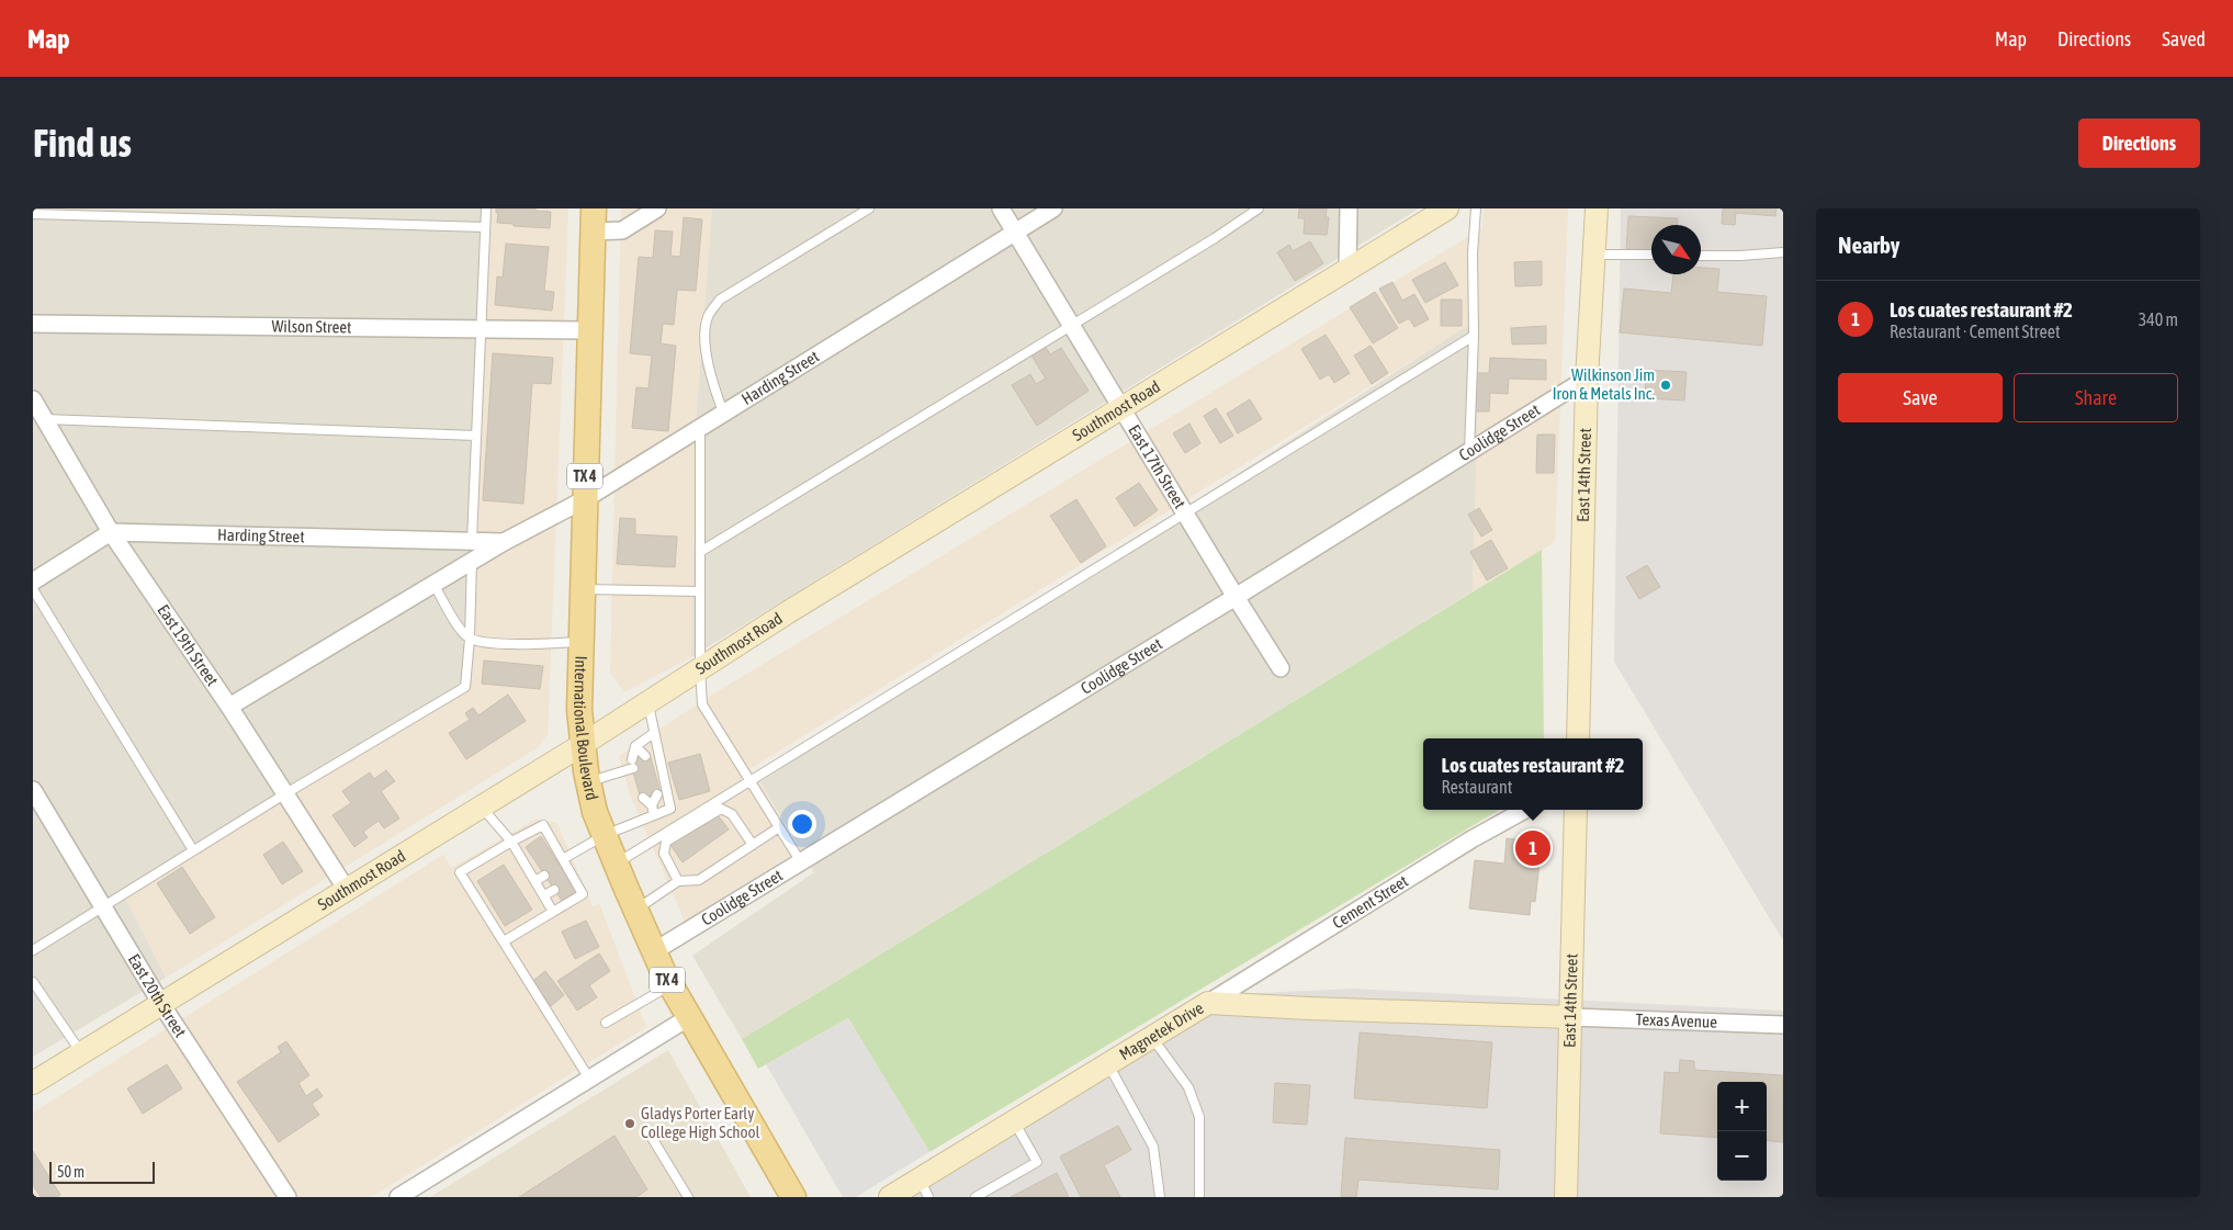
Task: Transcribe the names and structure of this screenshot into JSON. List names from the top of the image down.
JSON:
{
  "streets": {
    "main road": ["TX 4", "International Boulevard"],
    "street": [
      "Wilson Street",
      "Harding Street",
      "Southmost Road",
      "Coolidge Street",
      "East 17th Street",
      "East 14th Street",
      "East 19th Street",
      "Cement Street",
      "East 20th Street",
      "Texas Avenue",
      "Magnetek Drive"
    ]
  },
  "crossings": [
    ["Wilson Street", "International Boulevard"],
    ["Harding Street", "East 17th Street"],
    ["Harding Street", "East 19th Street"],
    ["Harding Street", "International Boulevard"],
    ["Southmost Road", "East 17th Street"],
    ["Southmost Road", "East 19th Street"],
    ["Southmost Road", "International Boulevard"],
    ["Southmost Road", "East 20th Street"],
    ["Coolidge Street", "East 17th Street"],
    ["Coolidge Street", "East 14th Street"],
    ["Coolidge Street", "International Boulevard"],
    ["East 14th Street", "Texas Avenue"],
    ["East 14th Street", "Magnetek Drive"],
    ["Cement Street", "Magnetek Drive"],
    ["Texas Avenue", "Magnetek Drive"]
  ],
  "places": ["Wilkinson Jim Iron & Metals Inc.", "Gladys Porter Early College High School"],
  "scale_bar": "50 m",
  "north": "bottom right",
  "page": {
    "header": "Map",
    "nav": ["Map", "Directions", "Saved"],
    "buttons": [
      "Directions",
      ["Save", "Share"]
    ],
    "title": "Find us",
    "heading": "Nearby",
    "list": [
      {
        "mark": "1",
        "name": "Los cuates restaurant #2",
        "note": "Restaurant · Cement Street",
        "value": "340 m"
      }
    ],
    "popup": ["Los cuates restaurant #2", "Restaurant"],
    "pins": "1",
    "map_buttons": ["+", "−"],
    "scale": "50 m"
  }
}
